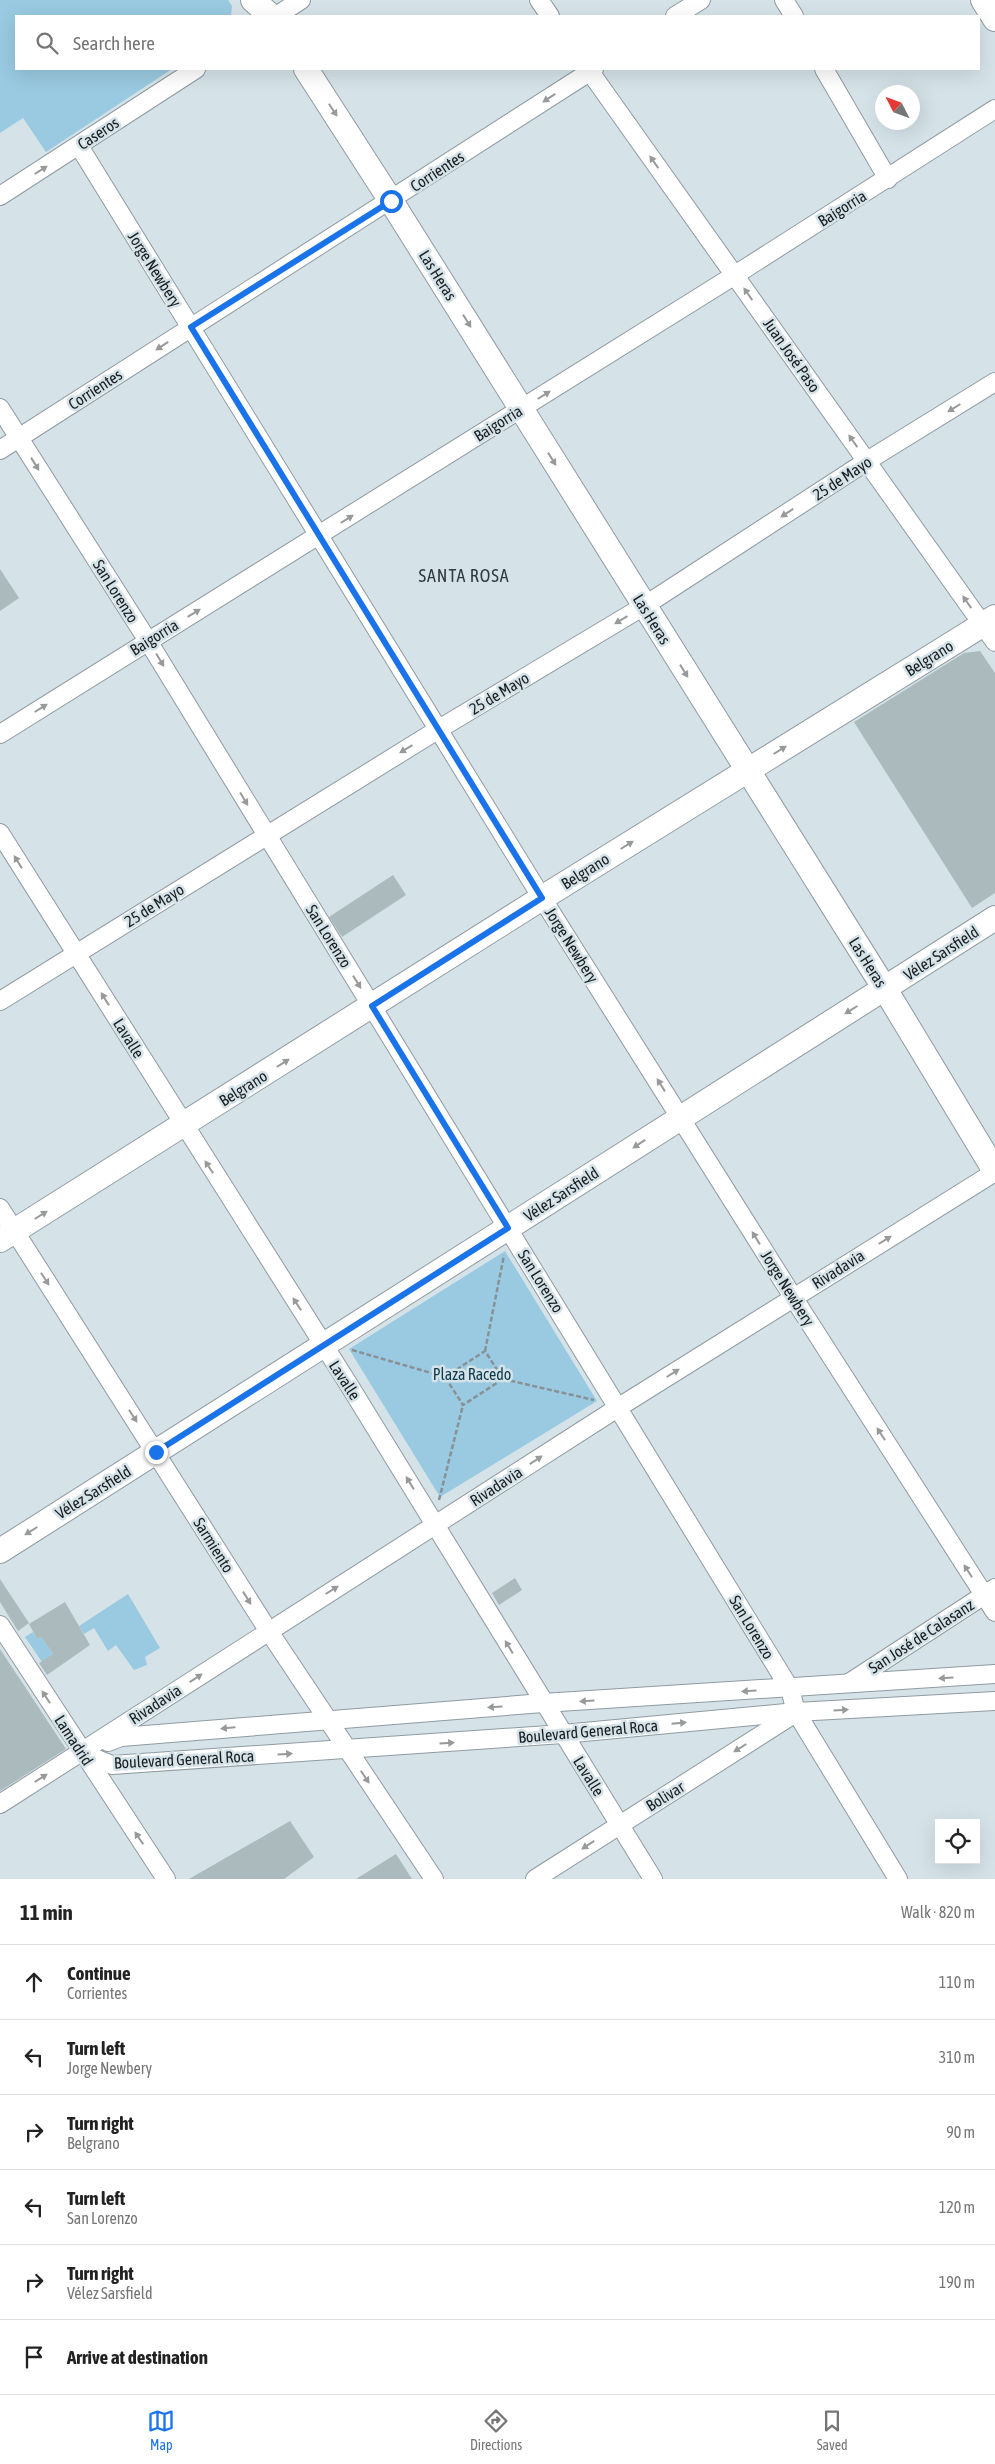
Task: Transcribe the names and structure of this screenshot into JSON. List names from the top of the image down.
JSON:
{
  "streets": {
    "main road": ["Las Heras", "Belgrano", "Vélez Sarsfield"],
    "street": [
      "Caseros",
      "Corrientes",
      "Baigorria",
      "Jorge Newbery",
      "Juan José Paso",
      "25 de Mayo",
      "San Lorenzo",
      "Lavalle",
      "Rivadavia",
      "Sarmiento",
      "San José de Calasanz",
      "Boulevard General Roca",
      "Lamadrid",
      "Bolivar"
    ]
  },
  "crossings": [
    ["Caseros", "Jorge Newbery"],
    ["Corrientes", "Jorge Newbery"],
    ["Corrientes", "Las Heras"],
    ["Corrientes", "Juan José Paso"],
    ["Corrientes", "San Lorenzo"],
    ["Baigorria", "Jorge Newbery"],
    ["Baigorria", "Las Heras"],
    ["Baigorria", "Juan José Paso"],
    ["Baigorria", "San Lorenzo"],
    ["Jorge Newbery", "25 de Mayo"],
    ["Jorge Newbery", "Belgrano"],
    ["Jorge Newbery", "Vélez Sarsfield"],
    ["Jorge Newbery", "Rivadavia"],
    ["Jorge Newbery", "San José de Calasanz"],
    ["Las Heras", "25 de Mayo"],
    ["Las Heras", "Belgrano"],
    ["Las Heras", "Vélez Sarsfield"],
    ["Las Heras", "Rivadavia"],
    ["Juan José Paso", "25 de Mayo"],
    ["Juan José Paso", "Belgrano"],
    ["25 de Mayo", "San Lorenzo"],
    ["25 de Mayo", "Lavalle"],
    ["San Lorenzo", "Belgrano"],
    ["San Lorenzo", "Vélez Sarsfield"],
    ["San Lorenzo", "Rivadavia"],
    ["San Lorenzo", "Boulevard General Roca"],
    ["San Lorenzo", "Bolivar"],
    ["Belgrano", "Lavalle"],
    ["Belgrano", "Sarmiento"],
    ["Vélez Sarsfield", "Lavalle"],
    ["Vélez Sarsfield", "Sarmiento"],
    ["Lavalle", "Rivadavia"],
    ["Lavalle", "Boulevard General Roca"],
    ["Lavalle", "Bolivar"],
    ["Rivadavia", "Sarmiento"],
    ["Rivadavia", "Boulevard General Roca"],
    ["Rivadavia", "Lamadrid"],
    ["Sarmiento", "Boulevard General Roca"],
    ["San José de Calasanz", "Boulevard General Roca"],
    ["Boulevard General Roca", "Lamadrid"],
    ["Boulevard General Roca", "Bolivar"]
  ],
  "one_way": [
    "Caseros",
    "Corrientes",
    "Baigorria",
    "Jorge Newbery",
    "Las Heras",
    "Juan José Paso",
    "25 de Mayo",
    "San Lorenzo",
    "Belgrano",
    "Vélez Sarsfield",
    "Lavalle",
    "Rivadavia",
    "Sarmiento",
    "Lamadrid",
    "Bolivar"
  ],
  "districts": ["SANTA ROSA"],
  "parks": ["Plaza Racedo"],
  "north": "top left",
  "page": {
    "search": "Search here",
    "heading": ["11 min", "Walk · 820 m"],
    "list": [
      ["Continue", "Corrientes", "110 m"],
      ["Turn left", "Jorge Newbery", "310 m"],
      ["Turn right", "Belgrano", "90 m"],
      ["Turn left", "San Lorenzo", "120 m"],
      ["Turn right", "Vélez Sarsfield", "190 m"],
      "Arrive at destination"
    ],
    "nav": ["Map", "Directions", "Saved"]
  }
}
